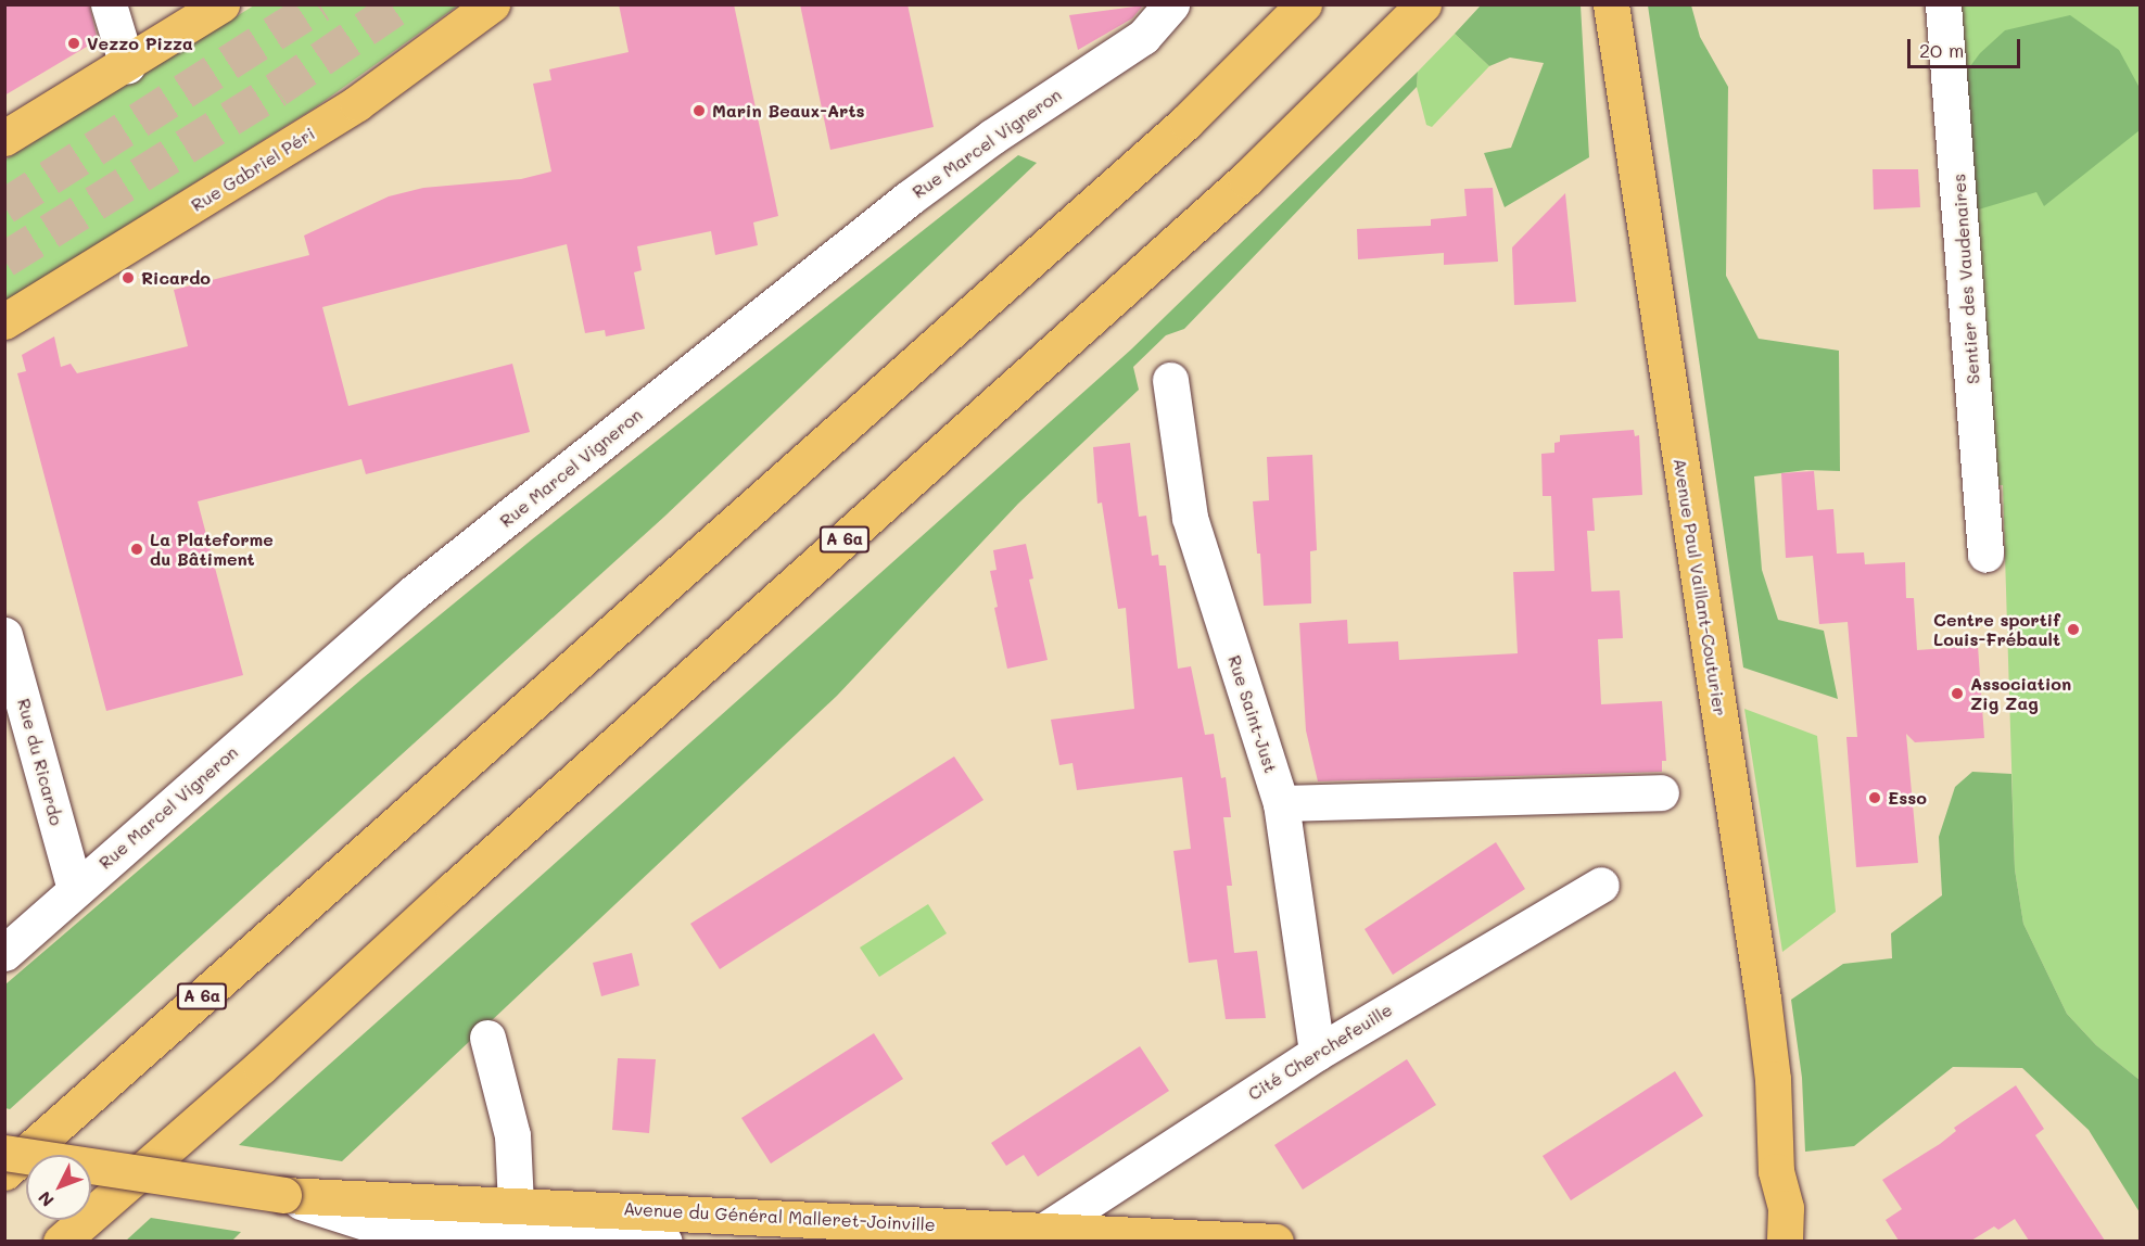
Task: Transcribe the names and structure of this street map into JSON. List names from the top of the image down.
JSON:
{
  "streets": {
    "main road": [
      "Rue Gabriel Péri",
      "A 6a",
      "Avenue Paul Vaillant-Couturier",
      "Avenue du Général Malleret-Joinville"
    ],
    "street": [
      "Rue Marcel Vigneron",
      "Sentier des Vaudenaires",
      "Rue Saint-Just",
      "Rue du Ricardo",
      "Cité Cherchefeuille"
    ]
  },
  "crossings": [
    ["Rue Marcel Vigneron", "Rue du Ricardo"],
    ["Rue Saint-Just", "Cité Cherchefeuille"],
    ["Cité Cherchefeuille", "Avenue du Général Malleret-Joinville"]
  ],
  "places": [
    "Vezzo Pizza",
    "Marin Beaux-Arts",
    "Ricardo",
    "La Plateforme du Bâtiment",
    "Centre sportif Louis-Frébault",
    "Association Zig Zag",
    "Esso"
  ],
  "scale_bar": "20 m",
  "north": "bottom left"
}
